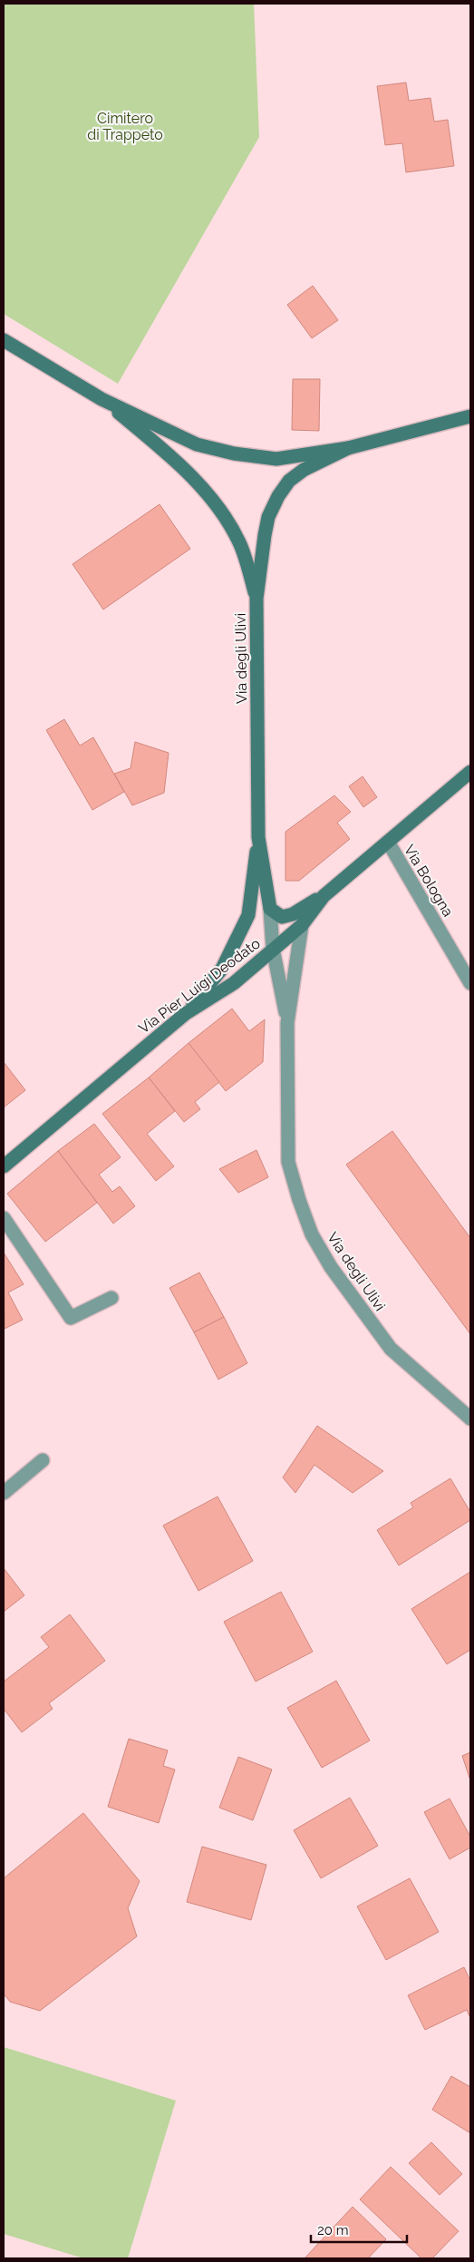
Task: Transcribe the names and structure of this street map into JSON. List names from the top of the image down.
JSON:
{
  "streets": {
    "street": ["Via degli Ulivi", "Via Bologna", "Via Pier Luigi Deodato"]
  },
  "crossings": [
    ["Via Bologna", "Via Pier Luigi Deodato"]
  ],
  "parks": ["Cimitero di Trappeto"],
  "scale_bar": "20 m"
}
